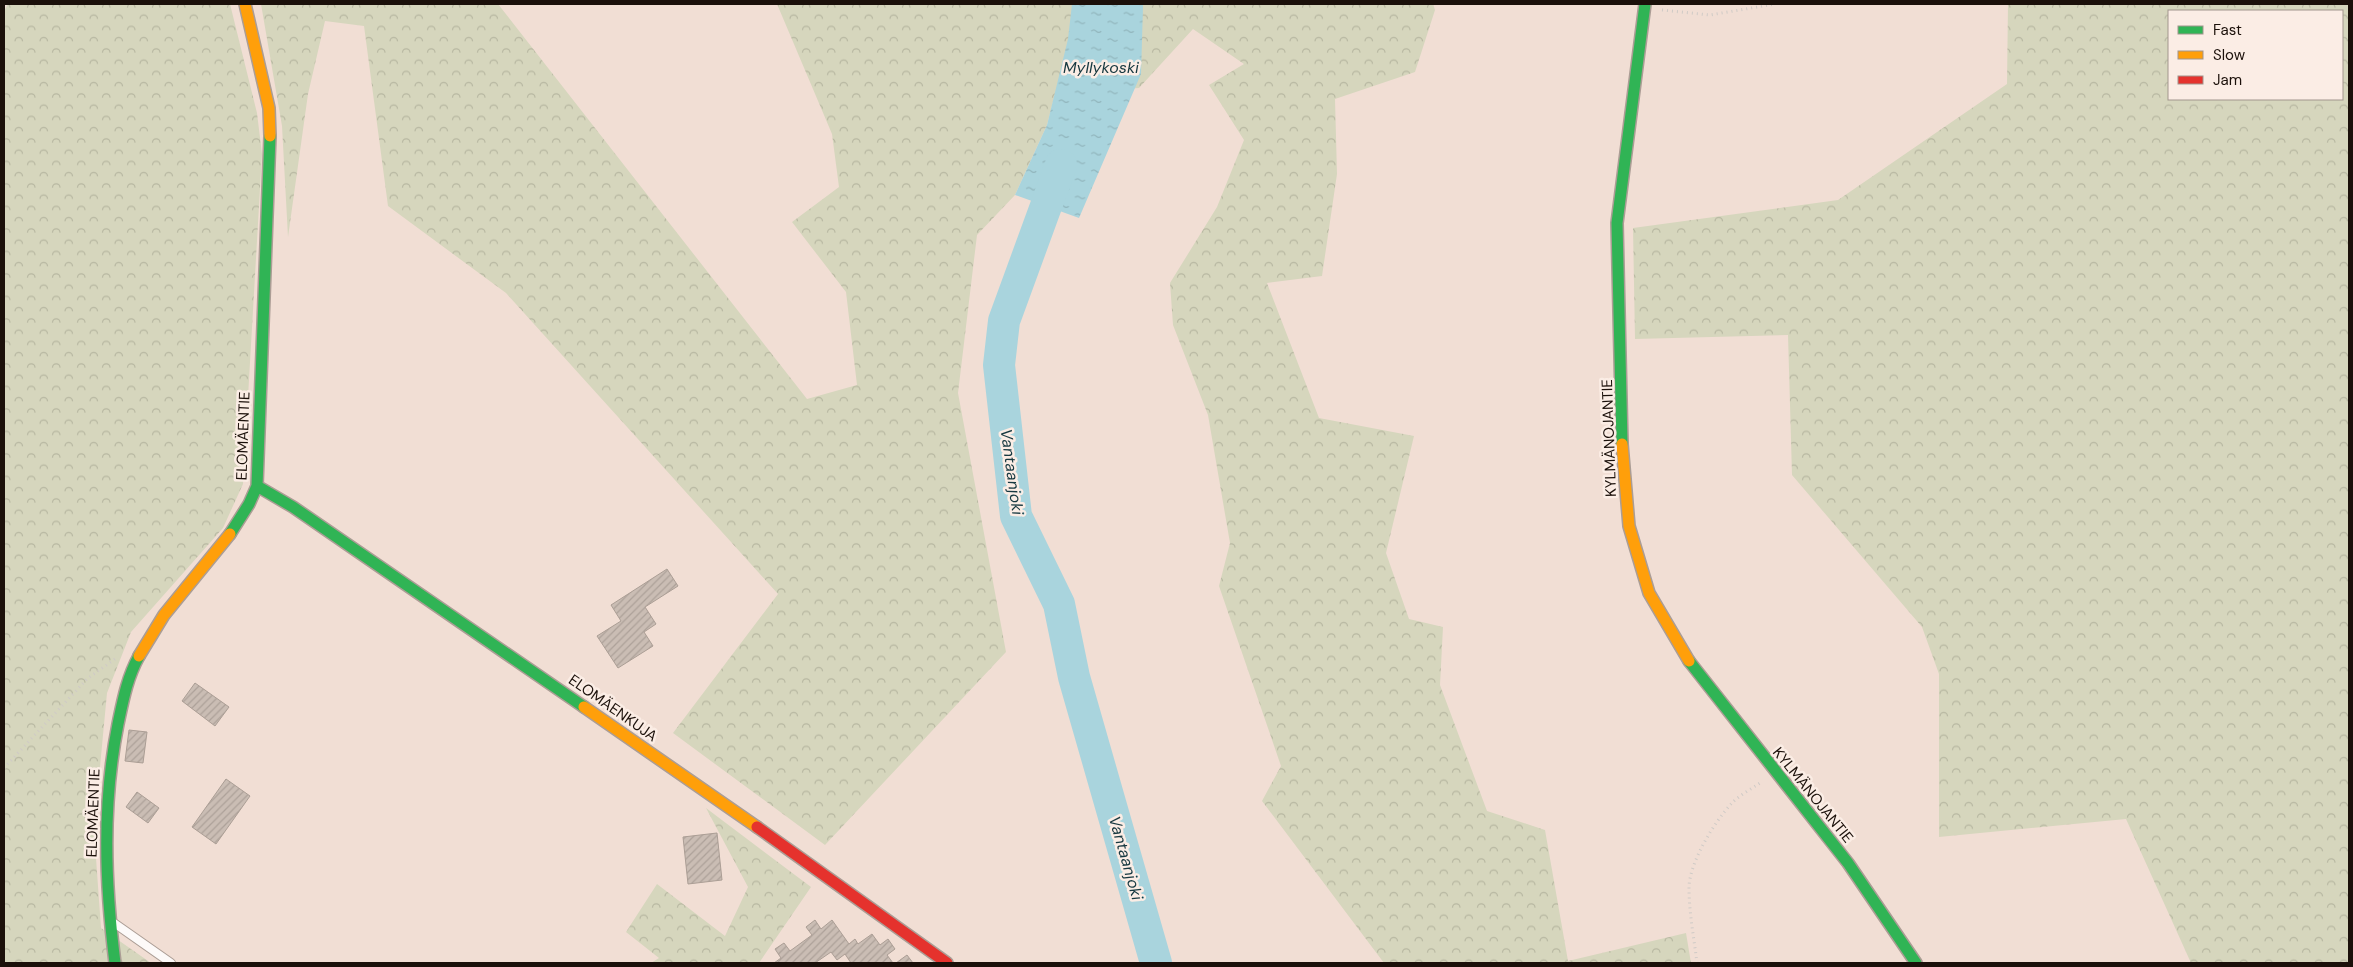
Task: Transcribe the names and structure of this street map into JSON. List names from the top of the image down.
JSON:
{
  "streets": {
    "street": ["ELOMÄENTIE", "KYLMÄNOJANTIE", "ELOMÄENKUJA"]
  },
  "crossings": [
    ["ELOMÄENTIE", "ELOMÄENKUJA"]
  ],
  "water": ["Myllykoski", "Vantaanjoki"],
  "legend": ["Fast", "Slow", "Jam"]
}
